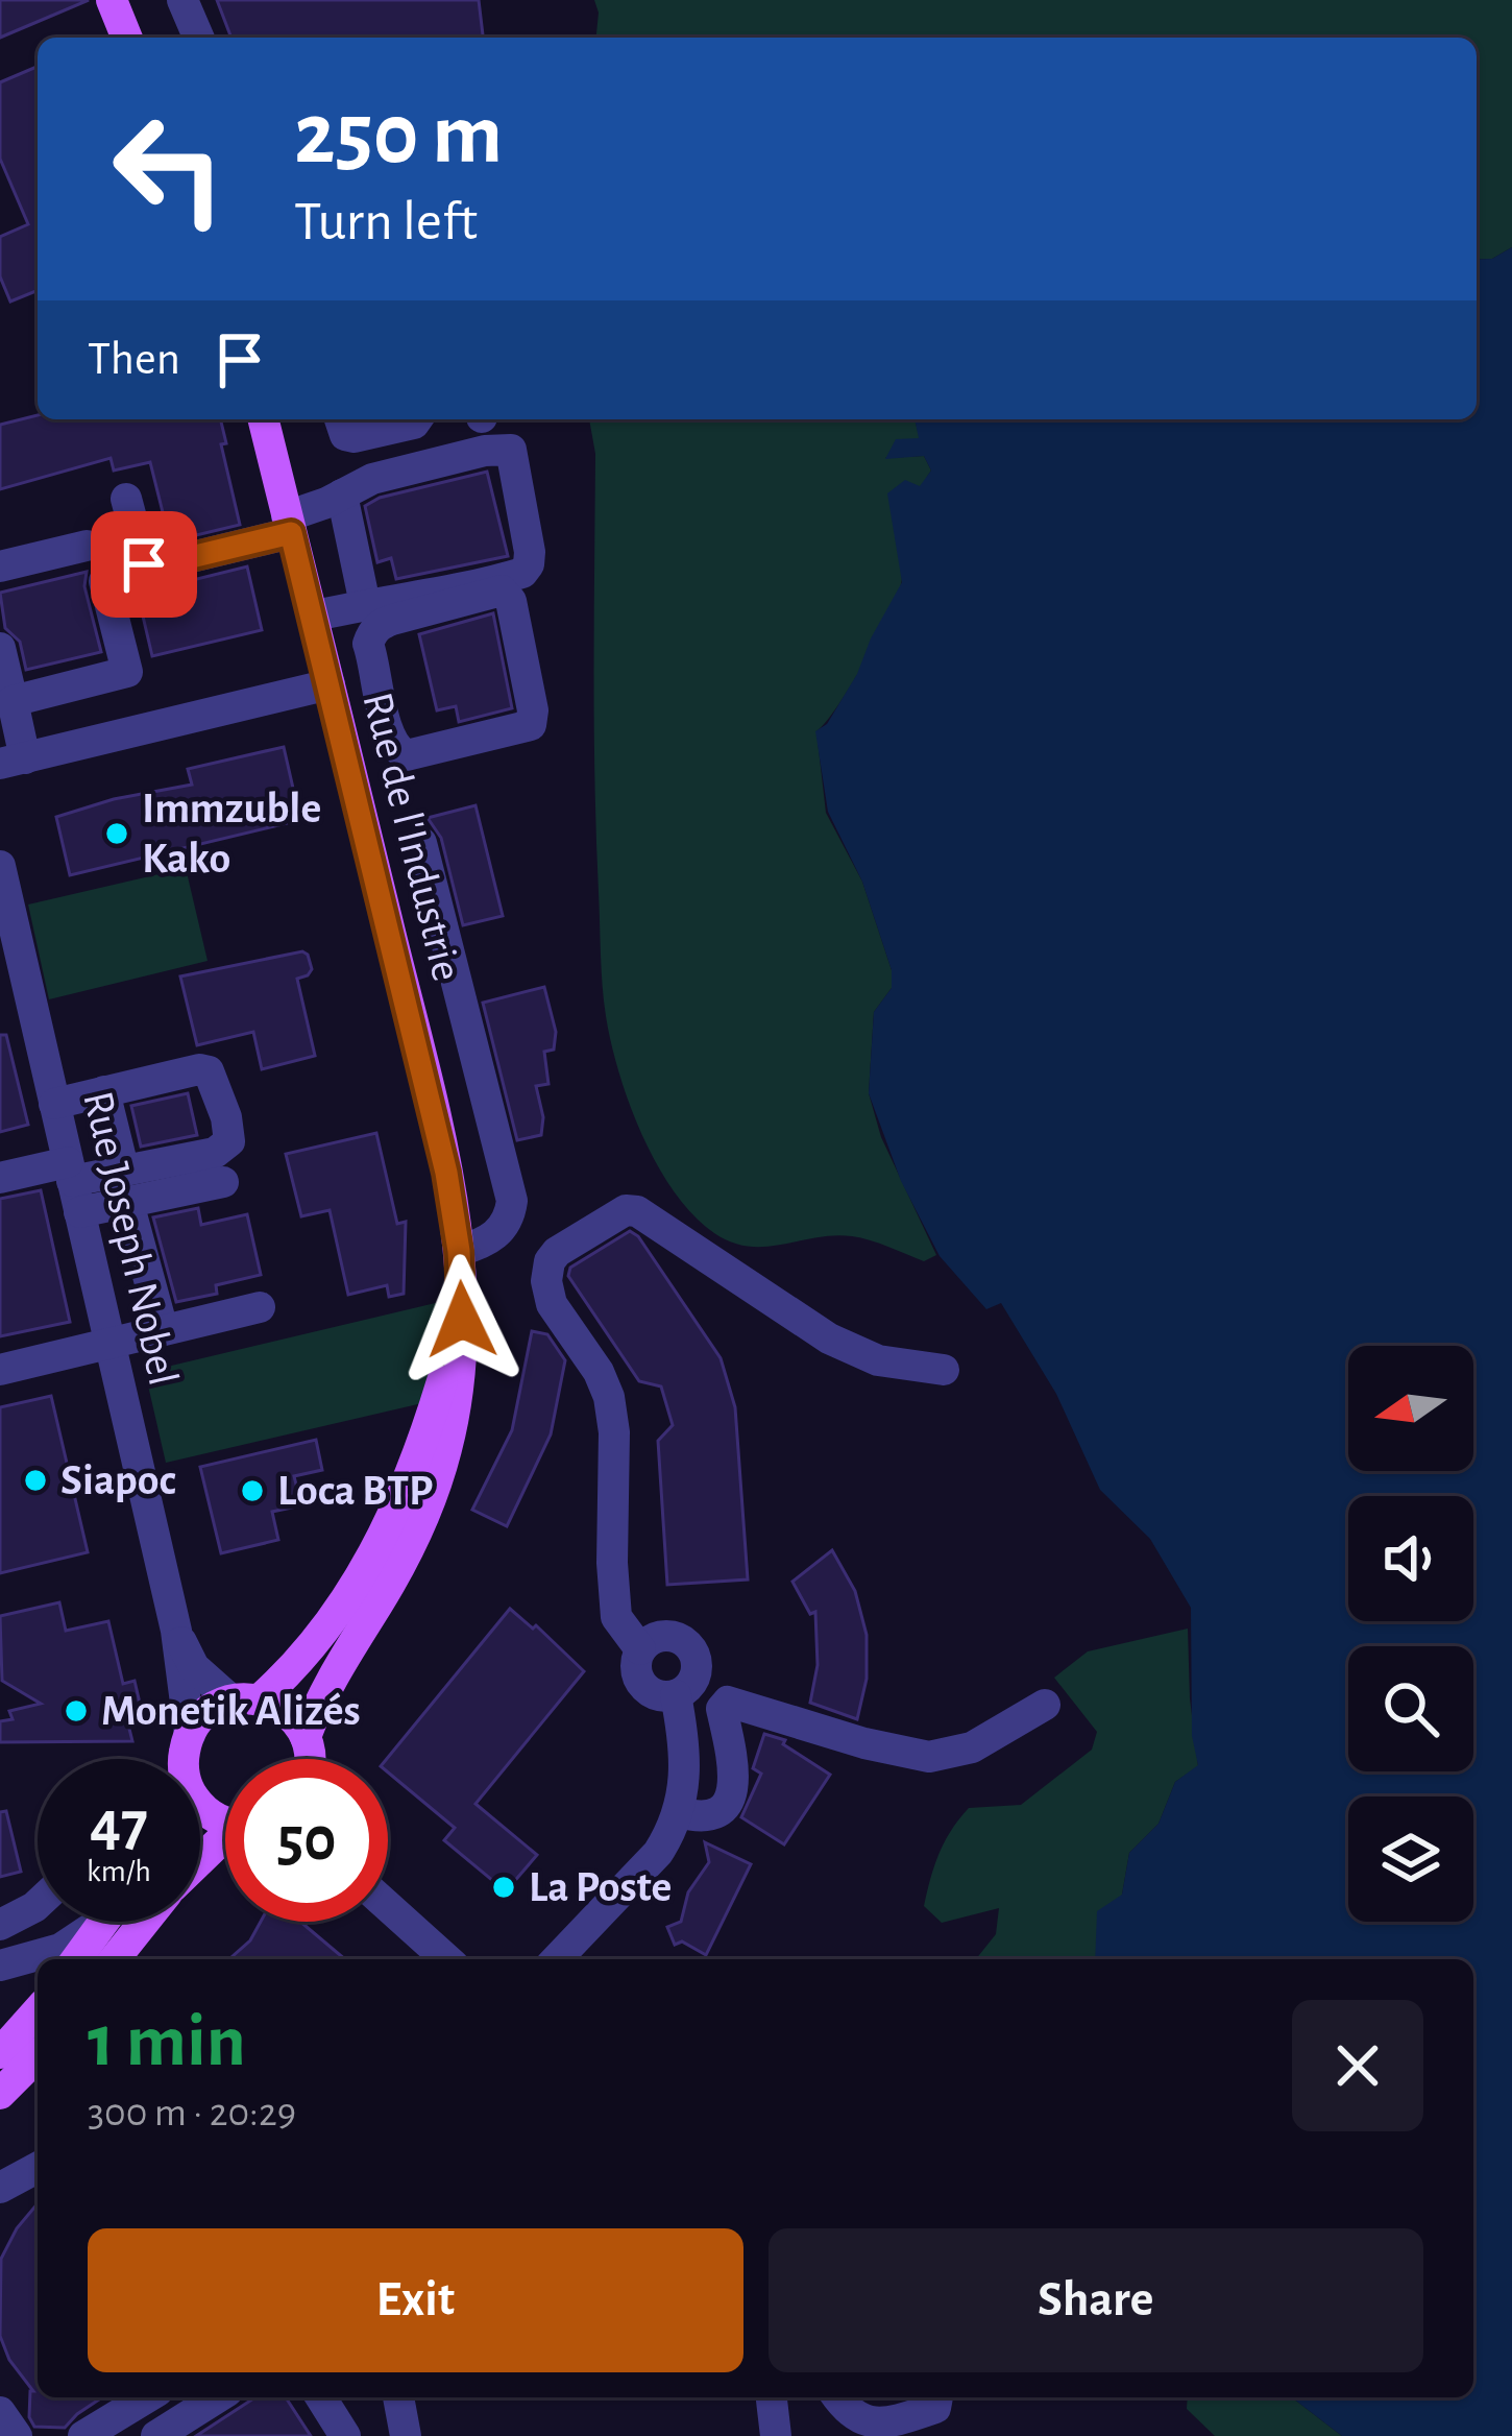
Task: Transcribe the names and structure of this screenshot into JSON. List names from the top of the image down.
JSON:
{
  "streets": {
    "main road": ["Rue de l'Industrie"],
    "street": ["Rue Joseph Nobel"]
  },
  "crossings": [
    ["Rue de l'Industrie", "Rue Joseph Nobel"]
  ],
  "places": [
    "Immzuble Kako",
    "Siapoc",
    "Loca BTP",
    "Monetik Alizés",
    "La Poste"
  ],
  "north": "left",
  "page": {
    "turn": ["250 m", "Turn left"],
    "then": "Then",
    "speed": "47 km/h",
    "limit": "50",
    "heading": ["1 min", "300 m · 20:29"],
    "buttons": ["Exit", "Share"]
  }
}
